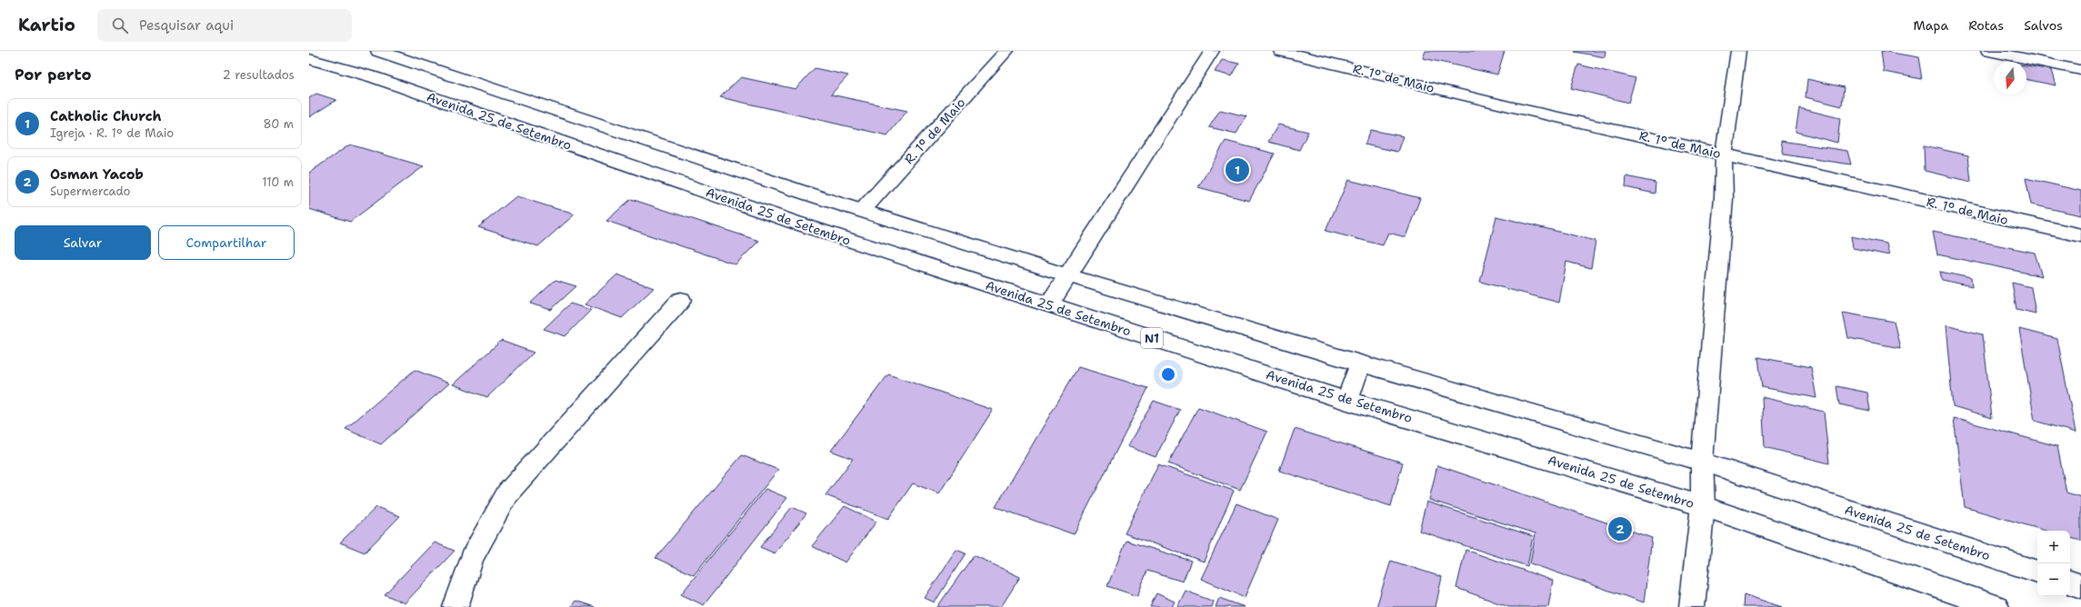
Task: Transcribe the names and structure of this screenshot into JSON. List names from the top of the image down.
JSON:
{
  "streets": {
    "main road": ["R. 1º de Maio", "Avenida 25 de Setembro", "N1"]
  },
  "crossings": [
    ["R. 1º de Maio", "Avenida 25 de Setembro"]
  ],
  "north": "bottom",
  "page": {
    "header": "Kartio",
    "search": "Pesquisar aqui",
    "nav": ["Mapa", "Rotas", "Salvos"],
    "heading": ["Por perto", "2 resultados"],
    "list": [
      {
        "mark": "1",
        "name": "Catholic Church",
        "note": "Igreja · R. 1º de Maio",
        "value": "80 m"
      },
      {
        "mark": "2",
        "name": "Osman Yacob",
        "note": "Supermercado",
        "value": "110 m"
      }
    ],
    "pins": ["1", "2"],
    "buttons": ["Salvar", "Compartilhar"],
    "map_buttons": ["+", "−"]
  }
}
